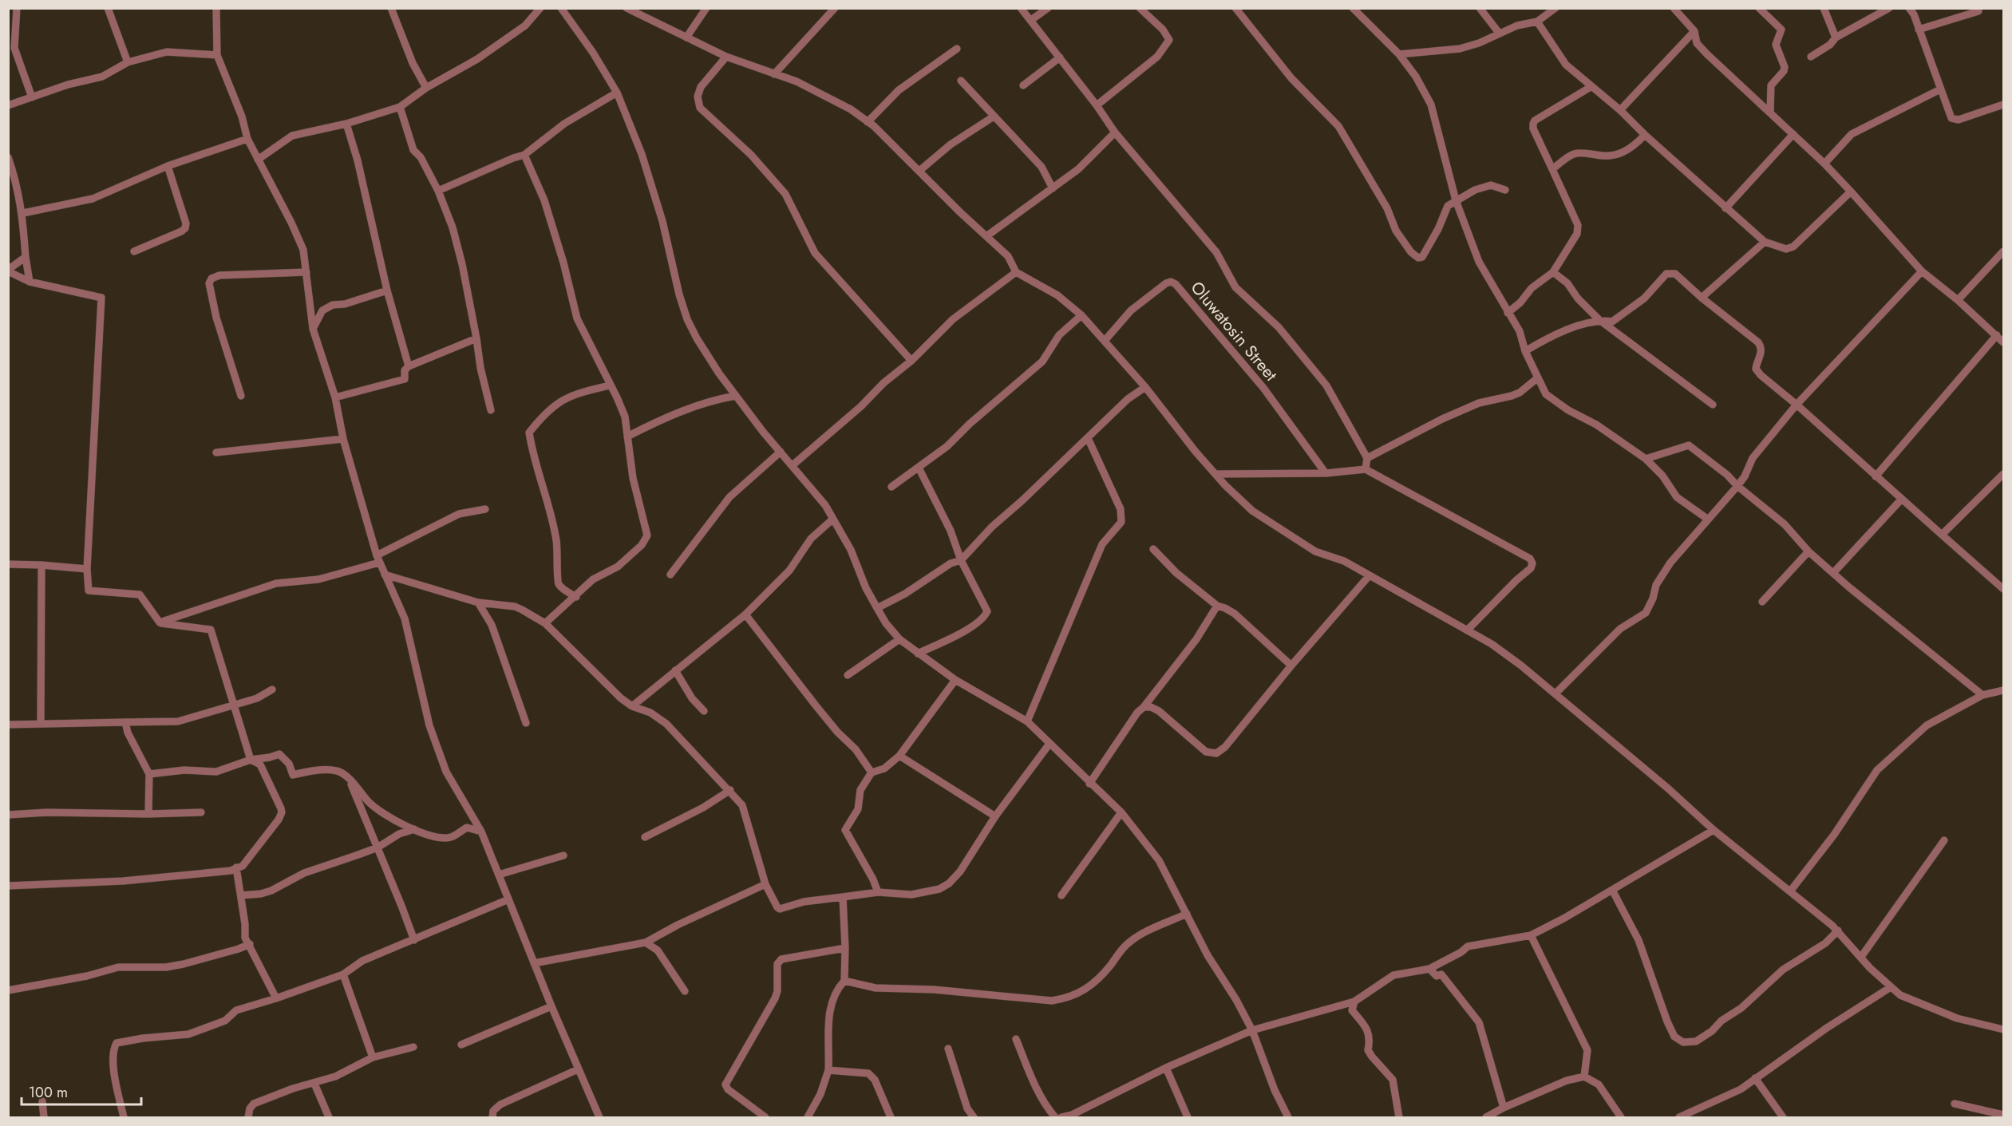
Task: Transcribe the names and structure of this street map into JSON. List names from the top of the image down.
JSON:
{
  "streets": {
    "street": ["Oluwatosin Street"]
  },
  "scale_bar": "100 m"
}
